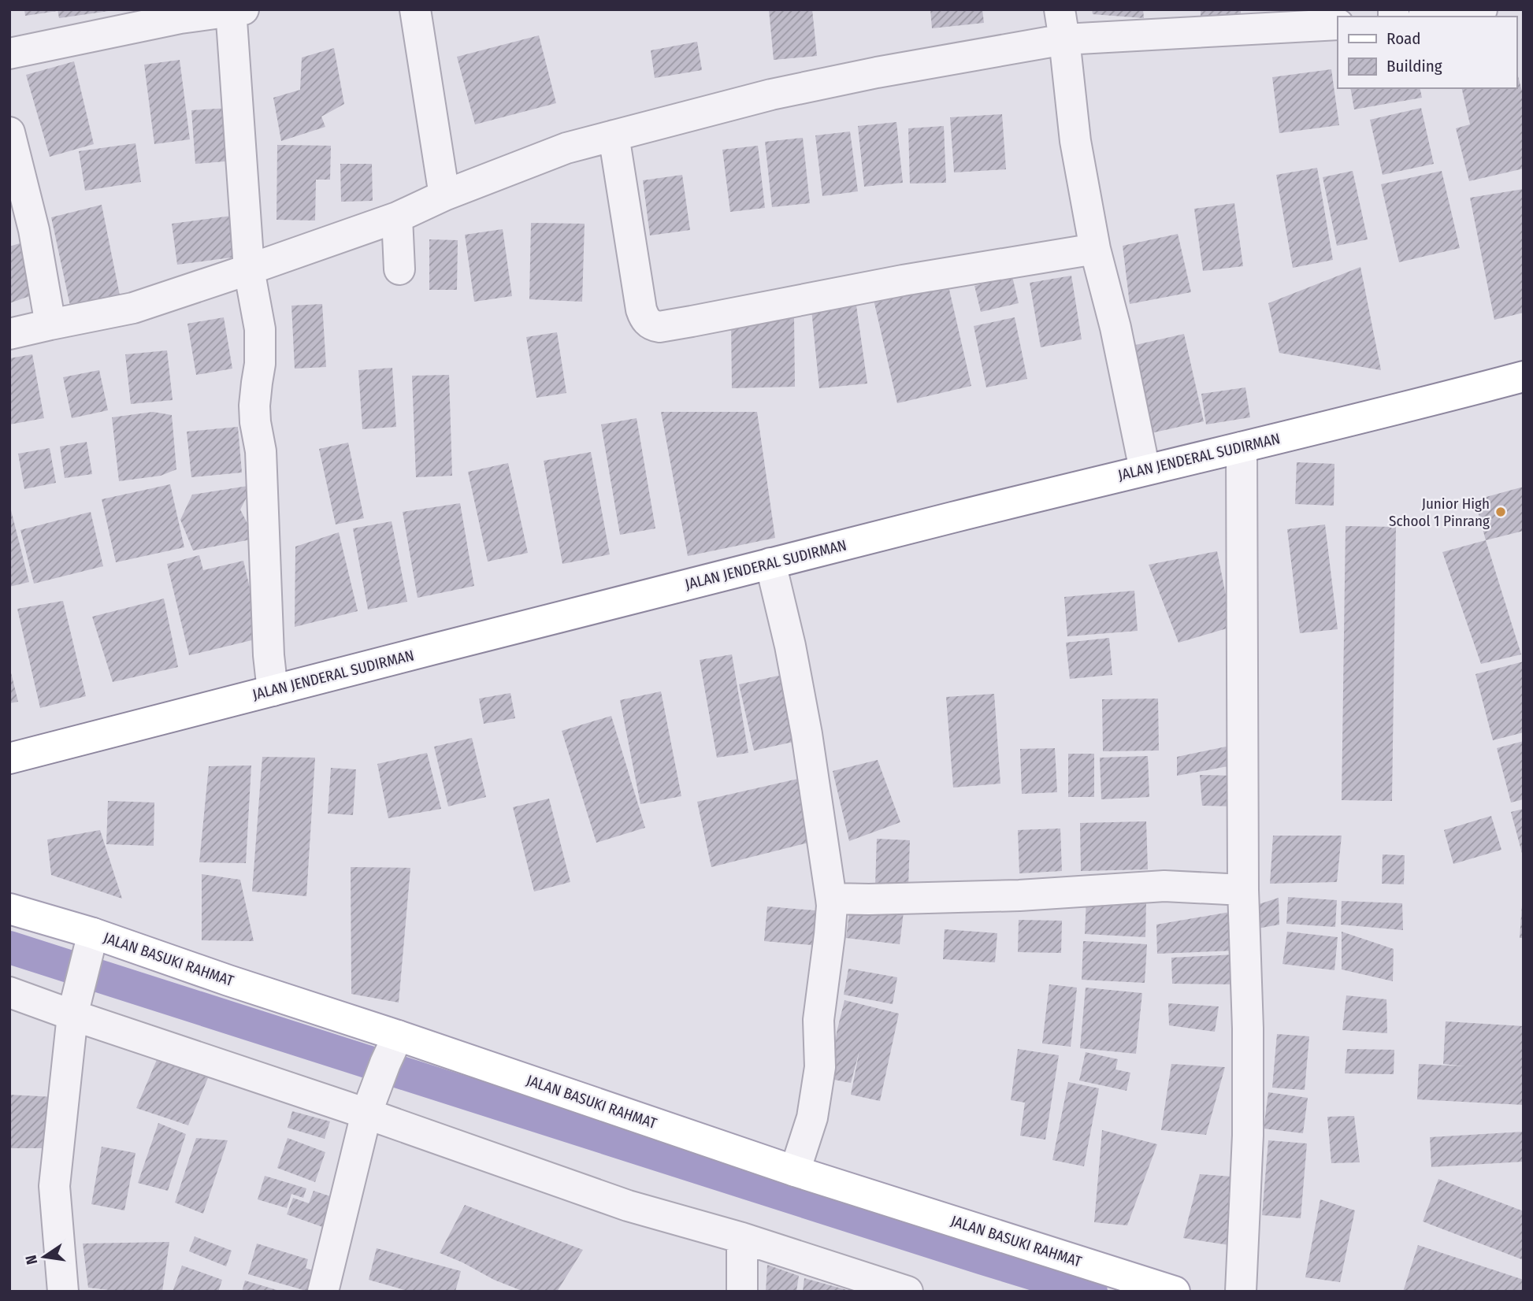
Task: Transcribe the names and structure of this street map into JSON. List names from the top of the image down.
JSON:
{
  "streets": {
    "main road": ["JALAN JENDERAL SUDIRMAN", "JALAN BASUKI RAHMAT"]
  },
  "places": ["Junior High School 1 Pinrang"],
  "legend": ["Road", "Building"],
  "north": "left"
}
